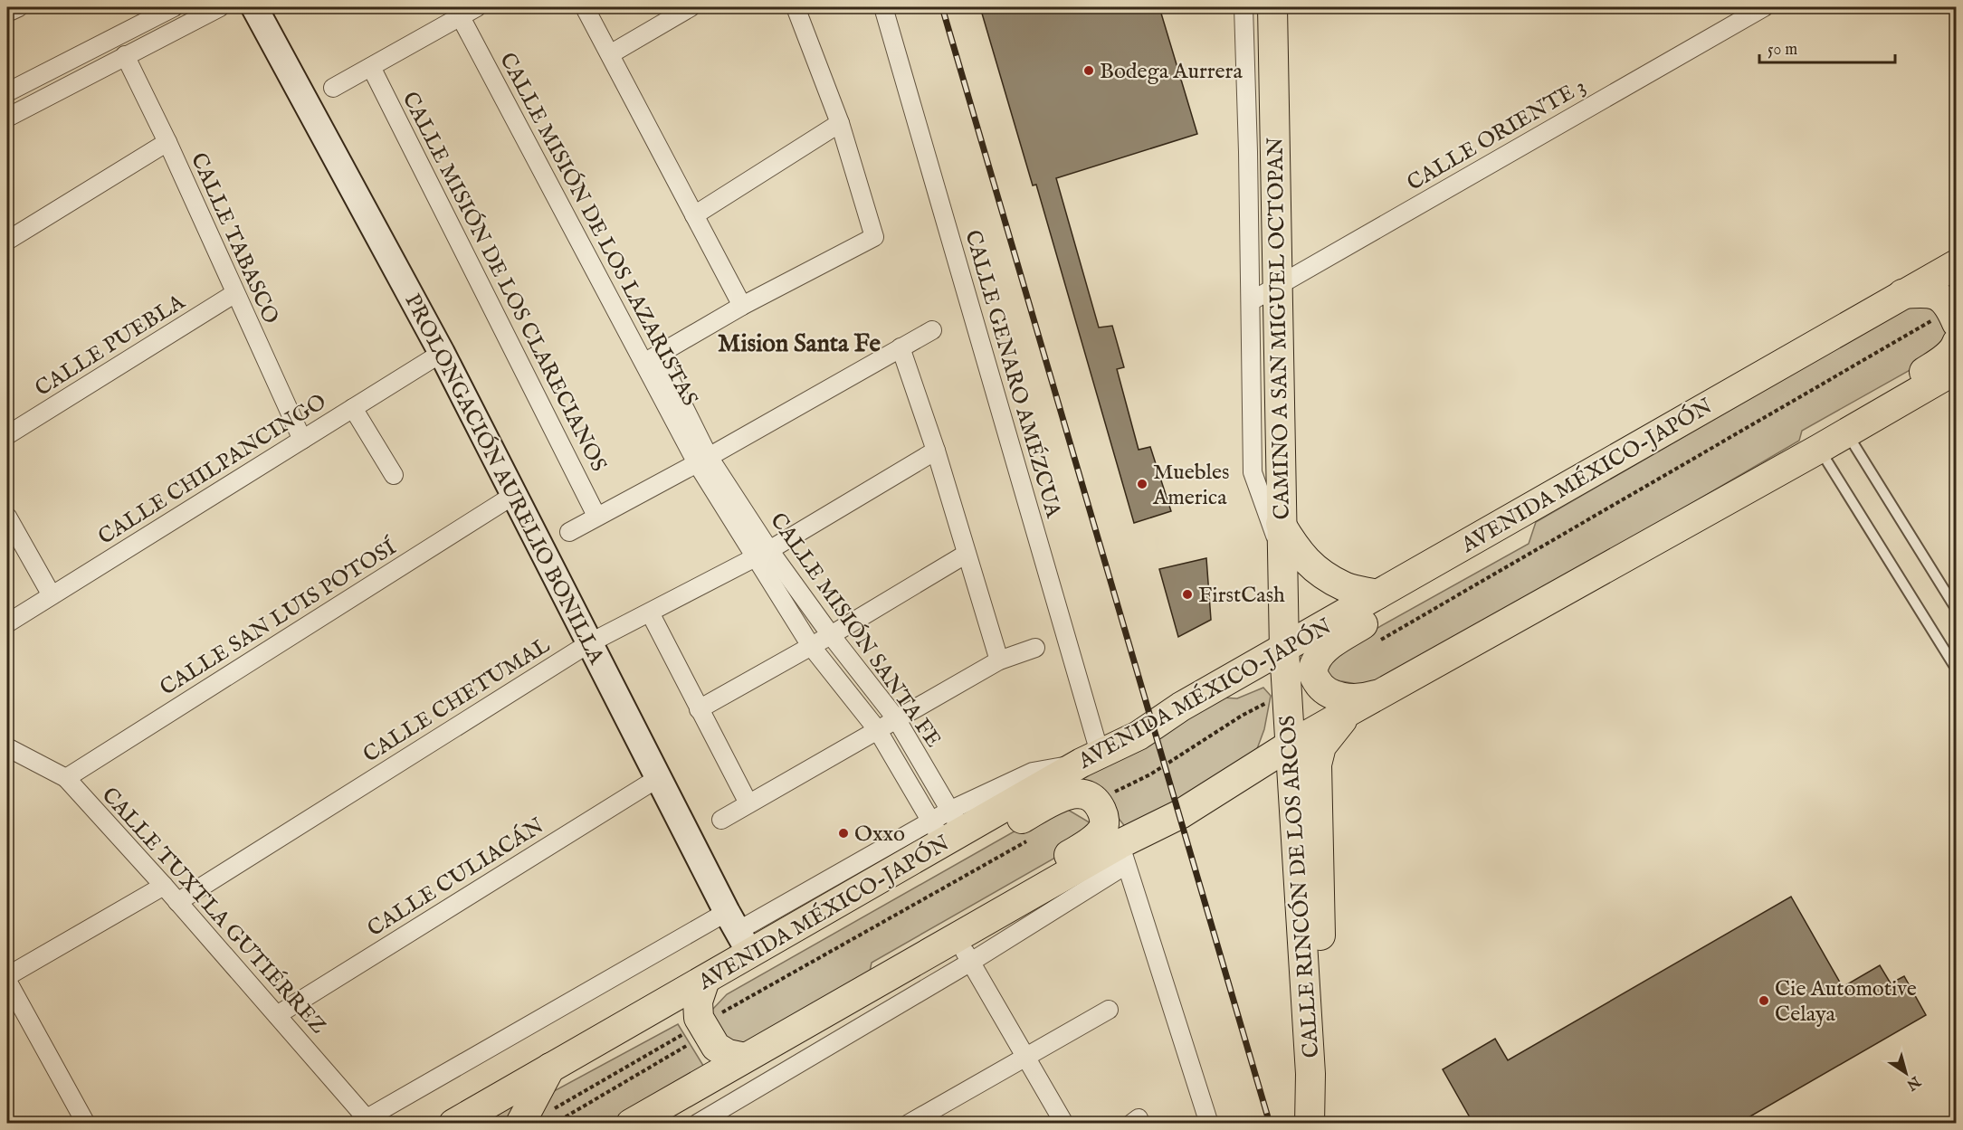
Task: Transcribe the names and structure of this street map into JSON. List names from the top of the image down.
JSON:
{
  "streets": {
    "main road": ["CAMINO A SAN MIGUEL OCTOPAN", "AVENIDA MÉXICO-JAPÓN", "CALLE RINCÓN DE LOS ARCOS"],
    "street": [
      "CALLE ORIENTE 3",
      "CALLE MISIÓN DE LOS LAZARISTAS",
      "CALLE TABASCO",
      "CALLE MISIÓN DE LOS CLARECIANOS",
      "CALLE PUEBLA",
      "CALLE GENARO AMÉZCUA",
      "CALLE CHILPANCINGO",
      "PROLONGACIÓN AURELIO BONILLA",
      "CALLE SAN LUIS POTOSÍ",
      "CALLE MISIÓN SANTA FE",
      "CALLE CHETUMAL",
      "CALLE CULIACÁN",
      "CALLE TUXTLA GUTIÉRREZ"
    ]
  },
  "crossings": [
    ["CALLE ORIENTE 3", "CAMINO A SAN MIGUEL OCTOPAN"],
    ["CALLE MISIÓN DE LOS LAZARISTAS", "CALLE MISIÓN SANTA FE"],
    ["CALLE TABASCO", "CALLE PUEBLA"],
    ["CALLE TABASCO", "CALLE CHILPANCINGO"],
    ["CAMINO A SAN MIGUEL OCTOPAN", "AVENIDA MÉXICO-JAPÓN"],
    ["CAMINO A SAN MIGUEL OCTOPAN", "CALLE RINCÓN DE LOS ARCOS"],
    ["CALLE GENARO AMÉZCUA", "AVENIDA MÉXICO-JAPÓN"],
    ["CALLE CHILPANCINGO", "PROLONGACIÓN AURELIO BONILLA"],
    ["AVENIDA MÉXICO-JAPÓN", "PROLONGACIÓN AURELIO BONILLA"],
    ["AVENIDA MÉXICO-JAPÓN", "CALLE MISIÓN SANTA FE"],
    ["AVENIDA MÉXICO-JAPÓN", "CALLE RINCÓN DE LOS ARCOS"],
    ["PROLONGACIÓN AURELIO BONILLA", "CALLE SAN LUIS POTOSÍ"],
    ["PROLONGACIÓN AURELIO BONILLA", "CALLE CHETUMAL"],
    ["PROLONGACIÓN AURELIO BONILLA", "CALLE CULIACÁN"],
    ["CALLE SAN LUIS POTOSÍ", "CALLE TUXTLA GUTIÉRREZ"],
    ["CALLE MISIÓN SANTA FE", "CALLE CHETUMAL"],
    ["CALLE CHETUMAL", "CALLE TUXTLA GUTIÉRREZ"],
    ["CALLE CULIACÁN", "CALLE TUXTLA GUTIÉRREZ"]
  ],
  "districts": ["Mision Santa Fe"],
  "places": [
    "Bodega Aurrera",
    "Muebles America",
    "FirstCash",
    "Oxxo",
    "Cie Automotive Celaya"
  ],
  "scale_bar": "50 m",
  "north": "bottom right"
}
